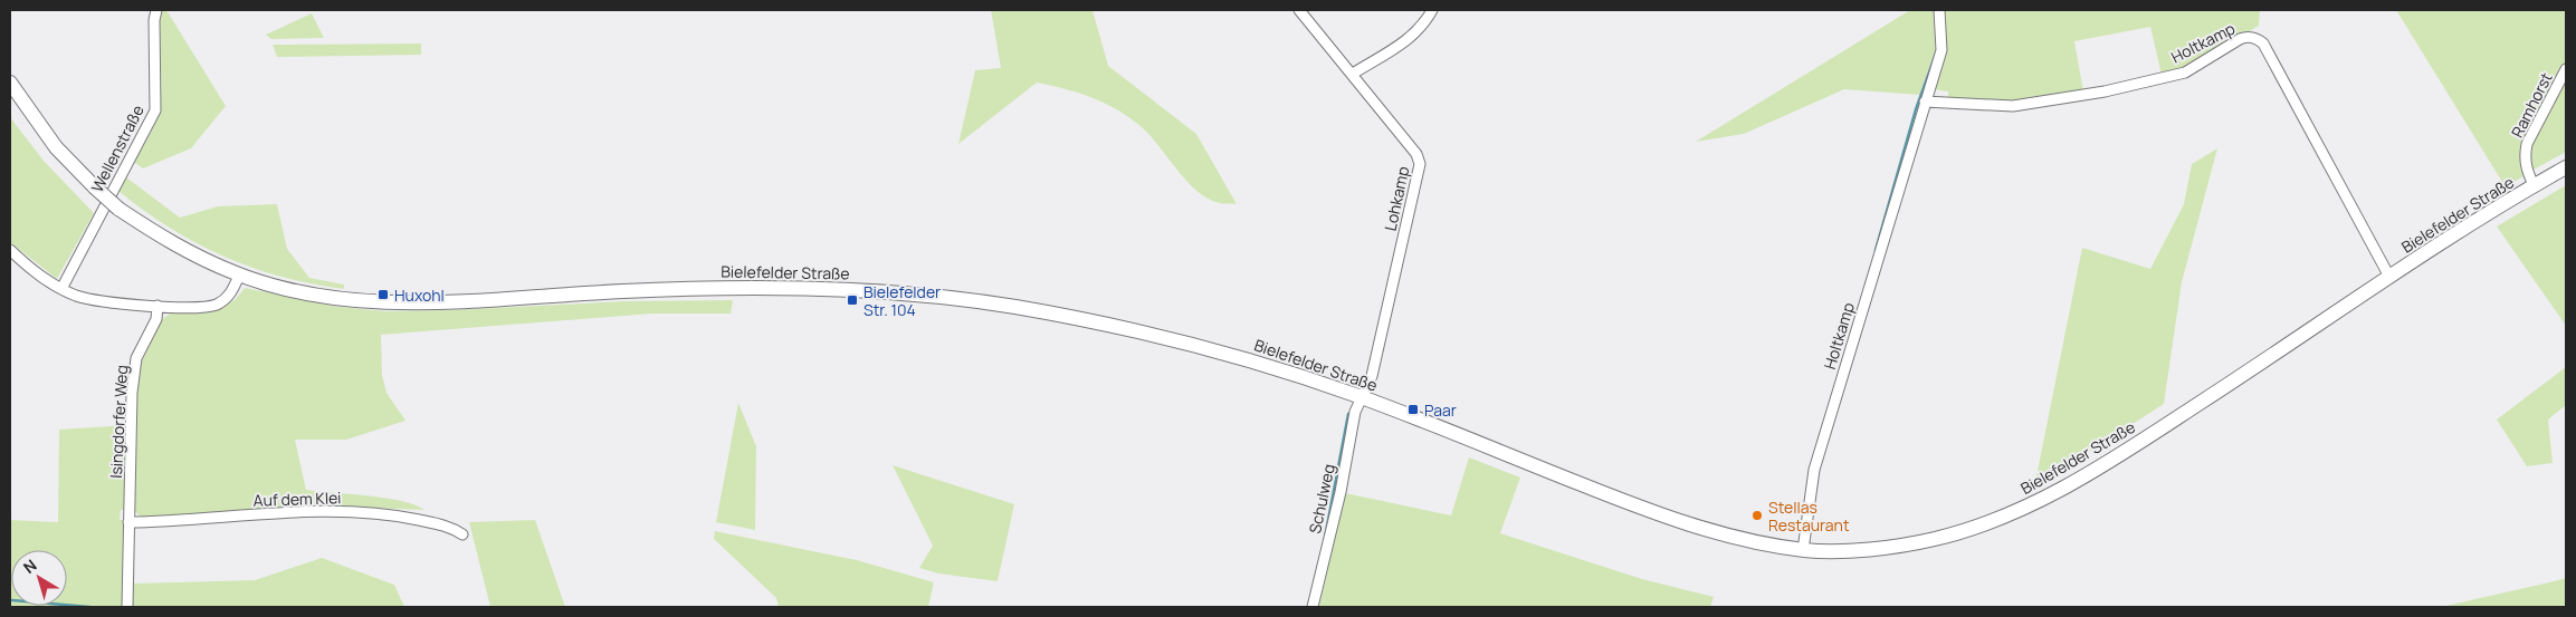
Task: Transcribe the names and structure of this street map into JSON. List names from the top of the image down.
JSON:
{
  "streets": {
    "main road": ["Bielefelder Straße"],
    "street": [
      "Holtkamp",
      "Ramhorst",
      "Wellenstraße",
      "Lohkamp",
      "Isingdorfer Weg",
      "Auf dem Klei",
      "Schulweg"
    ]
  },
  "crossings": [
    ["Holtkamp", "Bielefelder Straße"],
    ["Ramhorst", "Bielefelder Straße"],
    ["Lohkamp", "Bielefelder Straße"],
    ["Lohkamp", "Schulweg"],
    ["Bielefelder Straße", "Schulweg"],
    ["Isingdorfer Weg", "Auf dem Klei"]
  ],
  "places": {
    "transit": ["Huxohl", "Bielefelder Str. 104", "Paar"],
    "other": ["Stellas Restaurant"]
  },
  "north": "top left"
}
